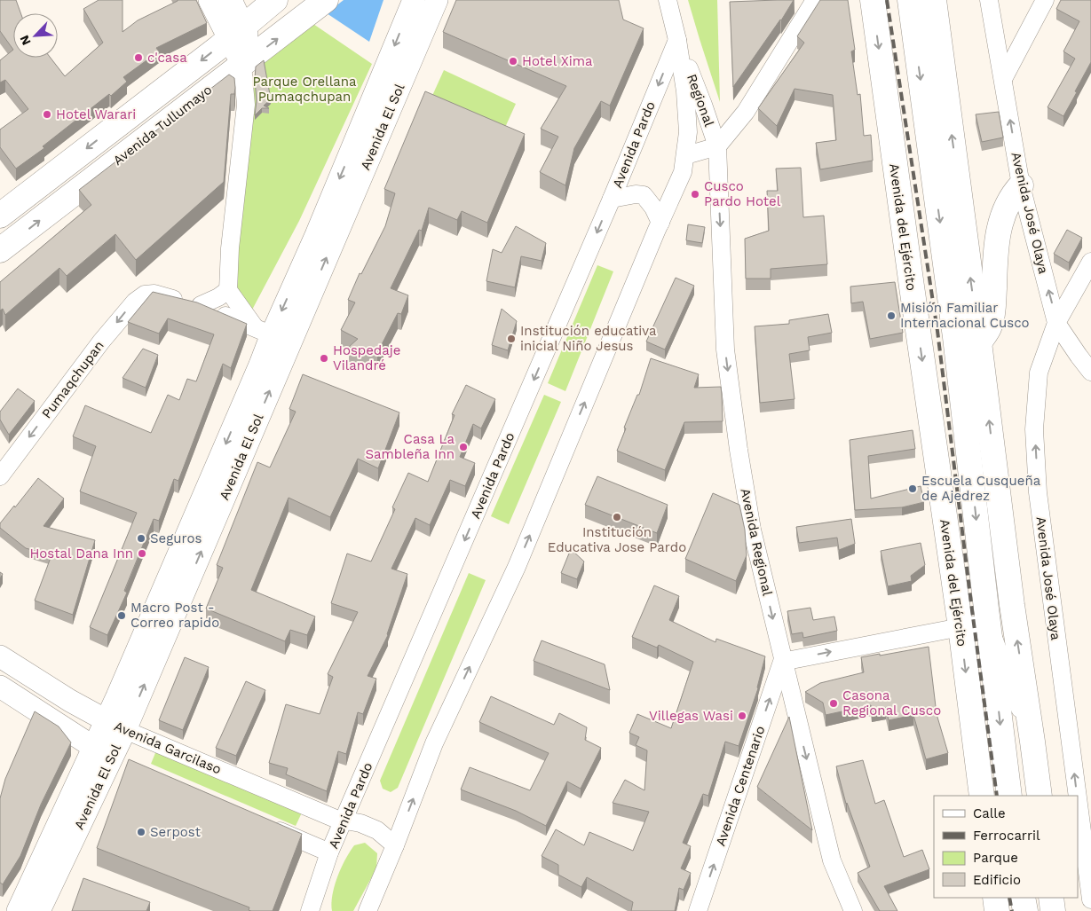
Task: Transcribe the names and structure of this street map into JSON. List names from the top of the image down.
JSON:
{
  "streets": {
    "main road": ["Avenida Tullumayo", "Avenida del Ejército"],
    "street": [
      "Regional",
      "Avenida El Sol",
      "Avenida Pardo",
      "Avenida José Olaya",
      "Pumaqchupan",
      "Avenida Regional",
      "Avenida Garcilaso",
      "Avenida Centenario"
    ]
  },
  "crossings": [
    ["Regional", "Avenida Pardo"],
    ["Regional", "Avenida Regional"],
    ["Avenida El Sol", "Avenida Garcilaso"],
    ["Avenida Pardo", "Avenida Garcilaso"],
    ["Avenida Regional", "Avenida Centenario"]
  ],
  "one_way": [
    "Avenida José Olaya",
    "Pumaqchupan",
    "Avenida Regional",
    "Avenida Centenario"
  ],
  "parks": ["Parque Orellana Pumaqchupan"],
  "places": [
    "c'casa",
    "Hotel Xima",
    "Hotel Warari",
    "Cusco Pardo Hotel",
    "Misión Familiar Internacional Cusco",
    "Institución educativa inicial Niño Jesus",
    "Hospedaje Vilandré",
    "Casa La Sambleña Inn",
    "Escuela Cusqueña de Ajedrez",
    "Institución Educativa Jose Pardo",
    "Seguros",
    "Hostal Dana Inn",
    "Macro Post - Correo rapido",
    "Casona Regional Cusco",
    "Villegas Wasi",
    "Serpost"
  ],
  "legend": [
    "Calle",
    "Ferrocarril",
    "Parque",
    "Edificio"
  ],
  "north": "bottom left"
}
